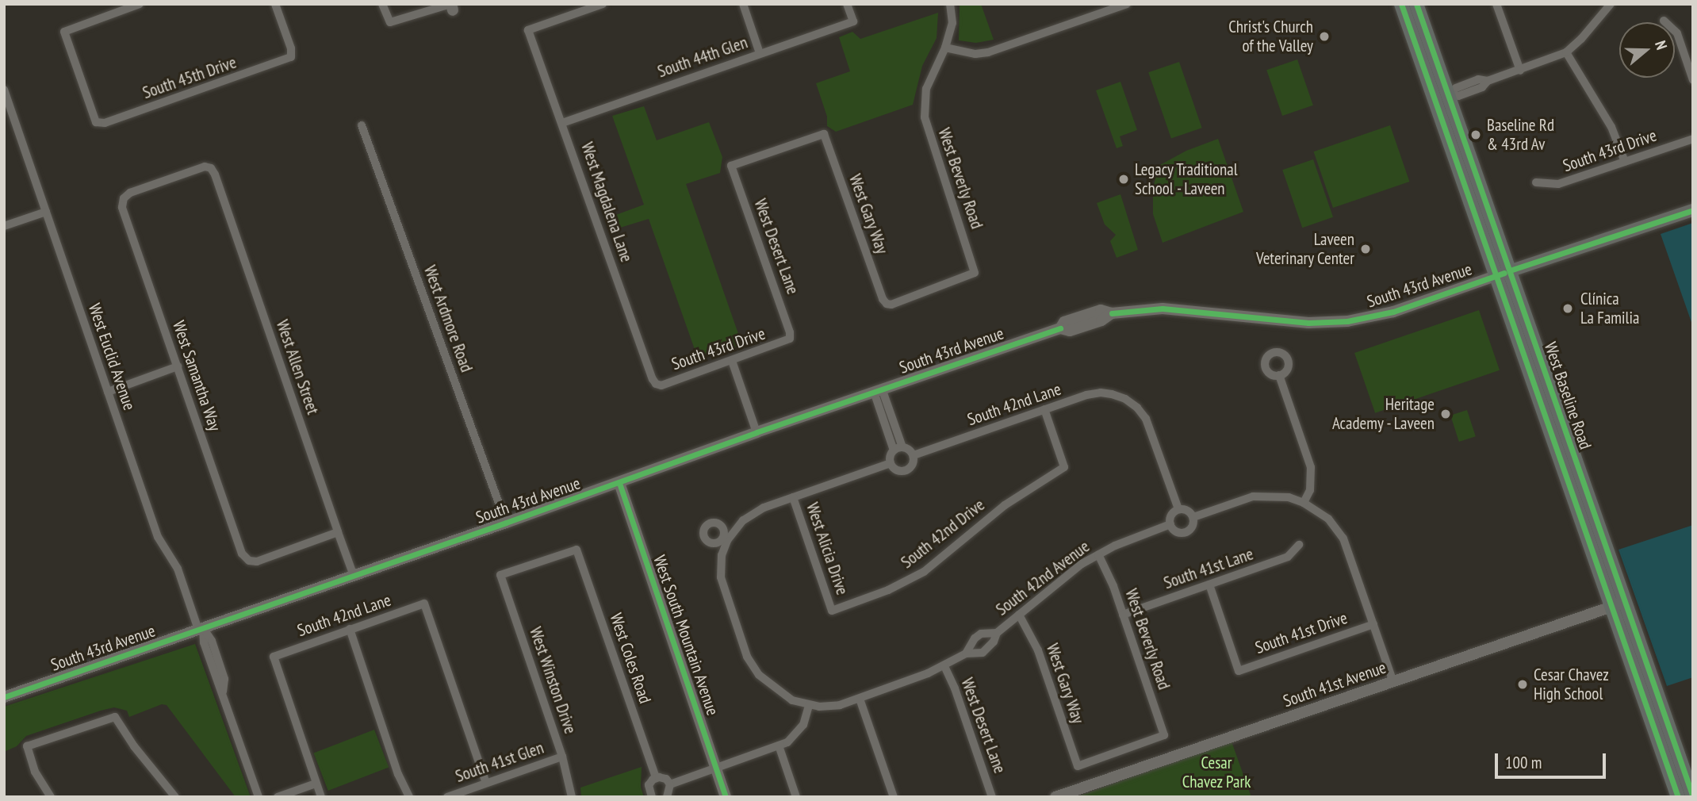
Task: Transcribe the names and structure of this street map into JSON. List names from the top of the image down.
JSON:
{
  "streets": {
    "main road": ["South 43rd Avenue", "West Baseline Road"],
    "street": [
      "South 44th Glen",
      "South 45th Drive",
      "South 43rd Drive",
      "West Beverly Road",
      "West Magdalena Lane",
      "West Gary Way",
      "West Desert Lane",
      "West Ardmore Road",
      "West Euclid Avenue",
      "West Allen Street",
      "West Samantha Way",
      "South 42nd Lane",
      "South 42nd Drive",
      "West Alicia Drive",
      "South 41st Lane",
      "South 42nd Avenue",
      "South 41st Drive",
      "West South Mountain Avenue",
      "West Coles Road",
      "West Winston Drive",
      "South 41st Avenue",
      "South 41st Glen"
    ]
  },
  "crossings": [
    ["South 44th Glen", "West Magdalena Lane"],
    ["South 43rd Drive", "West Magdalena Lane"],
    ["South 43rd Drive", "West Desert Lane"],
    ["West Beverly Road", "West Gary Way"],
    ["West Beverly Road", "South 41st Lane"],
    ["West Beverly Road", "South 42nd Avenue"],
    ["West Gary Way", "West Desert Lane"],
    ["West Gary Way", "South 42nd Avenue"],
    ["West Desert Lane", "South 42nd Avenue"],
    ["South 43rd Avenue", "West Ardmore Road"],
    ["South 43rd Avenue", "West Euclid Avenue"],
    ["South 43rd Avenue", "West Allen Street"],
    ["South 43rd Avenue", "West Baseline Road"],
    ["South 43rd Avenue", "West South Mountain Avenue"],
    ["West Allen Street", "West Samantha Way"],
    ["West Baseline Road", "South 41st Avenue"],
    ["South 42nd Lane", "South 42nd Drive"],
    ["South 42nd Lane", "West Alicia Drive"],
    ["South 42nd Lane", "South 42nd Avenue"],
    ["South 42nd Lane", "South 41st Glen"],
    ["South 42nd Drive", "West Alicia Drive"],
    ["South 41st Lane", "South 41st Drive"],
    ["West Coles Road", "West Winston Drive"],
    ["West Winston Drive", "South 41st Glen"]
  ],
  "parks": ["Cesar Chavez Park"],
  "places": [
    "Christ's Church of the Valley",
    "Baseline Rd & 43rd Av",
    "Legacy Traditional School - Laveen",
    "Laveen Veterinary Center",
    "Clínica La Familia",
    "Heritage Academy - Laveen",
    "Cesar Chavez High School"
  ],
  "scale_bar": "100 m",
  "north": "right"
}
